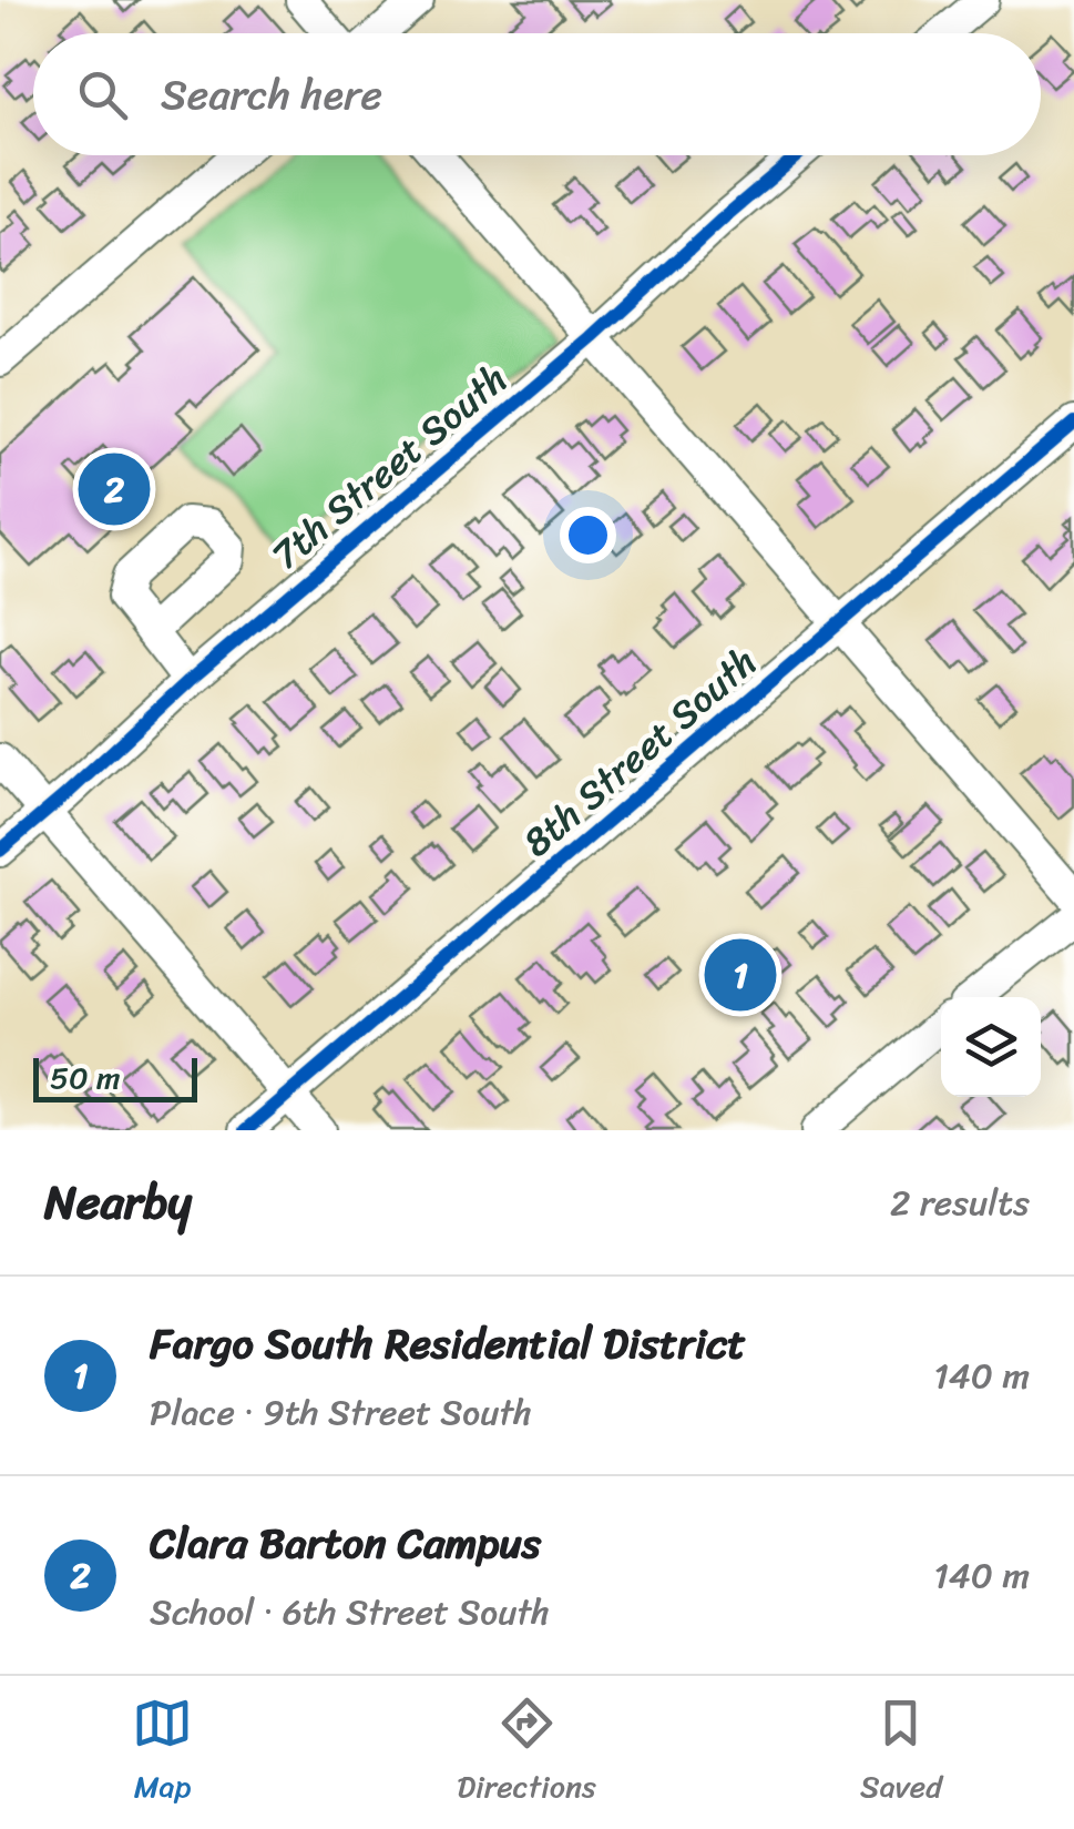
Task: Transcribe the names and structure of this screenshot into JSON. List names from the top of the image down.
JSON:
{
  "streets": {
    "street": ["7th Street South", "8th Street South"]
  },
  "scale_bar": "50 m",
  "page": {
    "search": "Search here",
    "pins": ["2", "1"],
    "scale": "50 m",
    "heading": ["Nearby", "2 results"],
    "list": [
      {
        "mark": "1",
        "name": "Fargo South Residential District",
        "note": "Place · 9th Street South",
        "value": "140 m"
      },
      {
        "mark": "2",
        "name": "Clara Barton Campus",
        "note": "School · 6th Street South",
        "value": "140 m"
      }
    ],
    "nav": ["Map", "Directions", "Saved"]
  }
}
